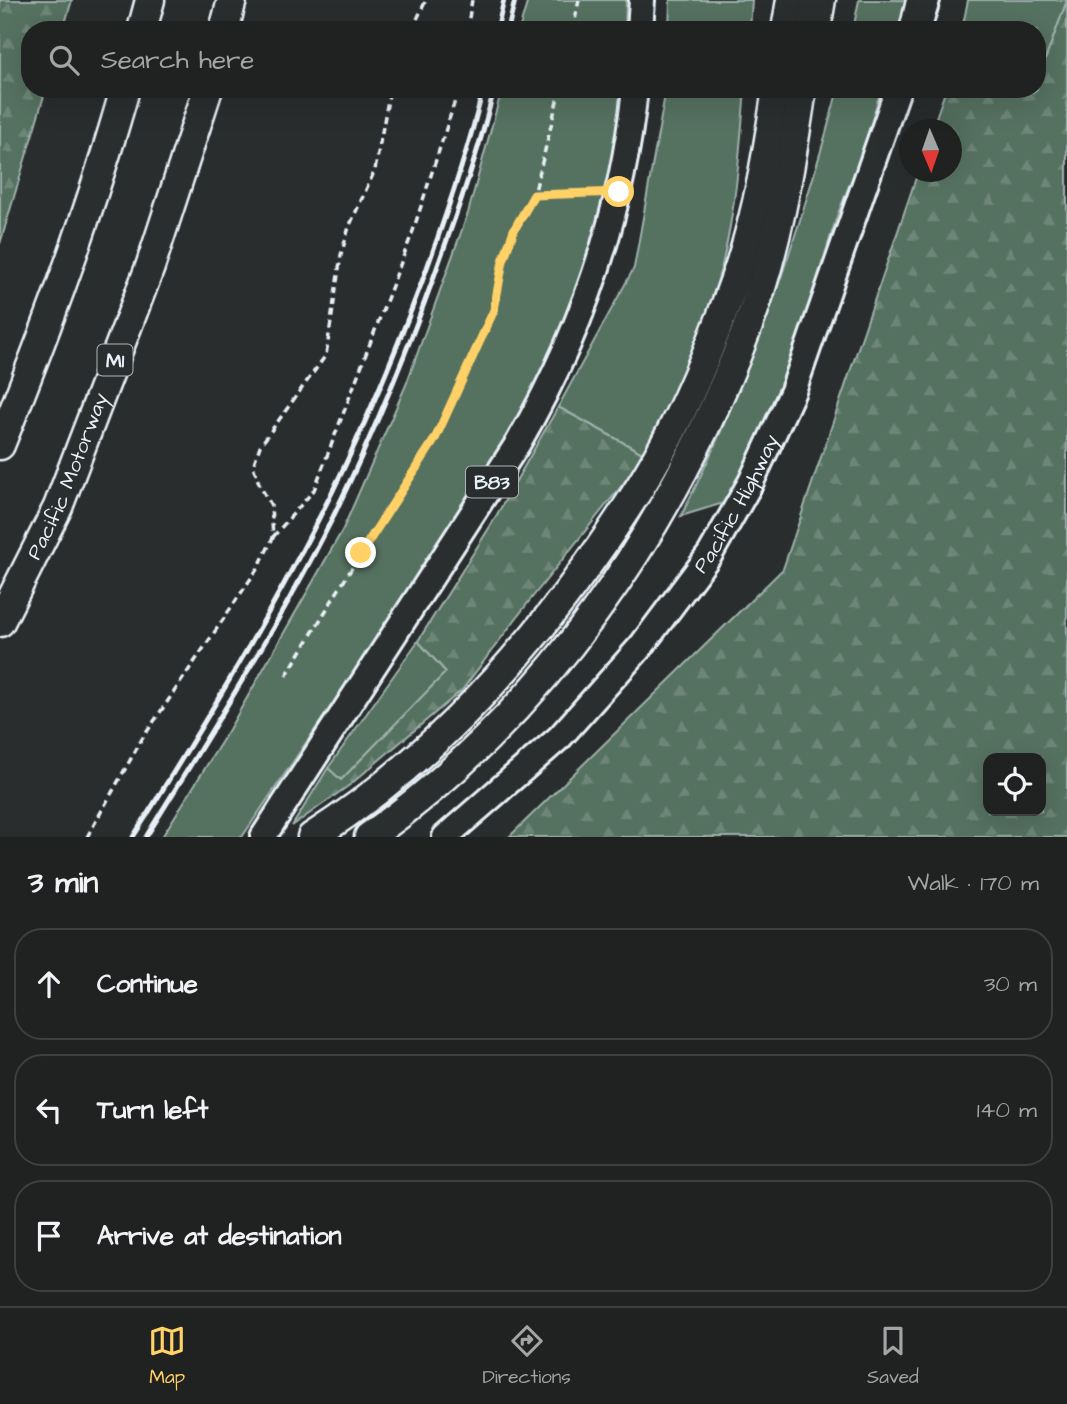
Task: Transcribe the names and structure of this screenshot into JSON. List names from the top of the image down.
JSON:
{
  "streets": {
    "highway": ["M1", "Pacific Motorway"],
    "main road": ["B83", "Pacific Highway"]
  },
  "north": "bottom",
  "page": {
    "search": "Search here",
    "heading": ["3 min", "Walk · 170 m"],
    "list": [
      ["Continue", "30 m"],
      ["Turn left", "140 m"],
      "Arrive at destination"
    ],
    "nav": ["Map", "Directions", "Saved"]
  }
}
